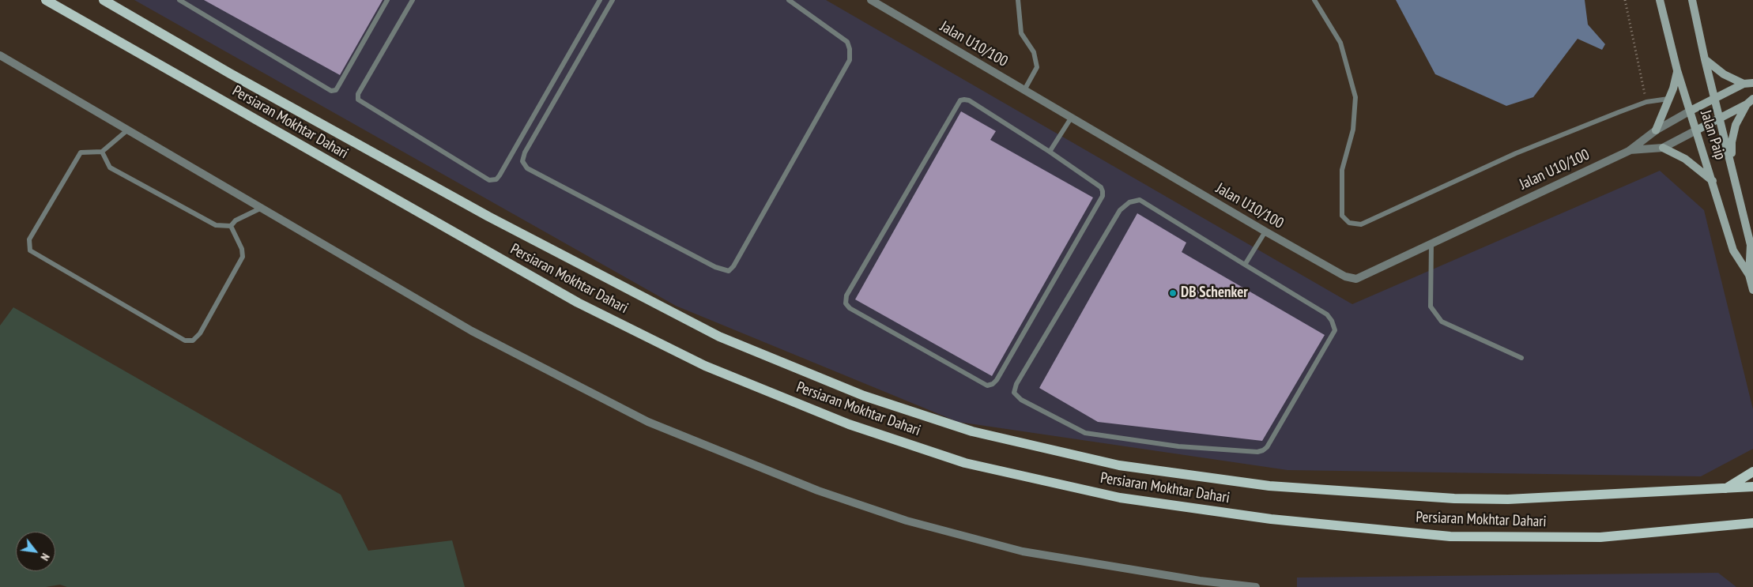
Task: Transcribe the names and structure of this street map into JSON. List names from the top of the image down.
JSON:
{
  "streets": {
    "main road": ["Persiaran Mokhtar Dahari"],
    "street": ["Jalan U10/100", "Jalan Paip"]
  },
  "crossings": [
    ["Jalan U10/100", "Jalan Paip"]
  ],
  "places": ["DB Schenker"],
  "north": "bottom right"
}
